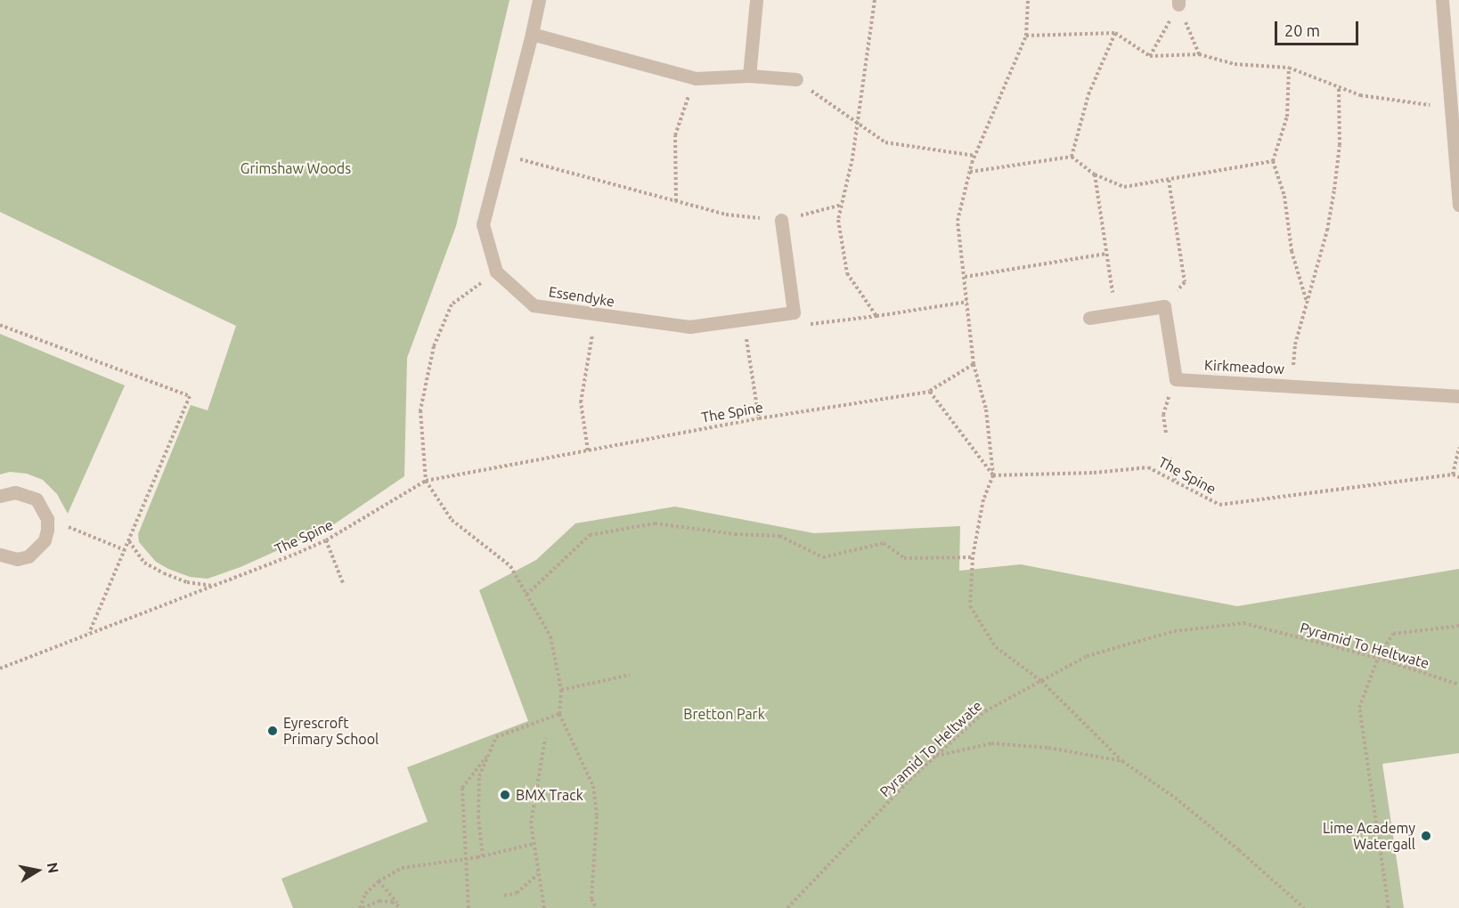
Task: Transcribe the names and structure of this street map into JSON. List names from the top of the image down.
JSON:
{
  "streets": {
    "street": ["Essendyke", "Kirkmeadow"],
    "path": ["The Spine", "Pyramid To Heltwate"]
  },
  "parks": ["Grimshaw Woods", "Bretton Park"],
  "places": ["Eyrescroft Primary School", "BMX Track", "Lime Academy Watergall"],
  "scale_bar": "20 m",
  "north": "right"
}
